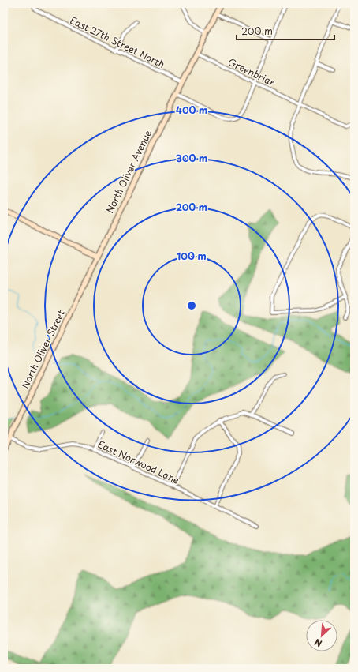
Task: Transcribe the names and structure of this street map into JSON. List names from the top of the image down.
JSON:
{
  "streets": {
    "main road": ["North Oliver Avenue", "North Oliver Street"],
    "street": ["East 27th Street North", "Greenbriar", "East Norwood Lane"]
  },
  "crossings": [
    ["North Oliver Avenue", "North Oliver Street"],
    ["North Oliver Street", "East Norwood Lane"]
  ],
  "scale_bar": "200 m",
  "north": "bottom left",
  "rings": [
    "400 m",
    "300 m",
    "200 m",
    "100 m"
  ]
}
